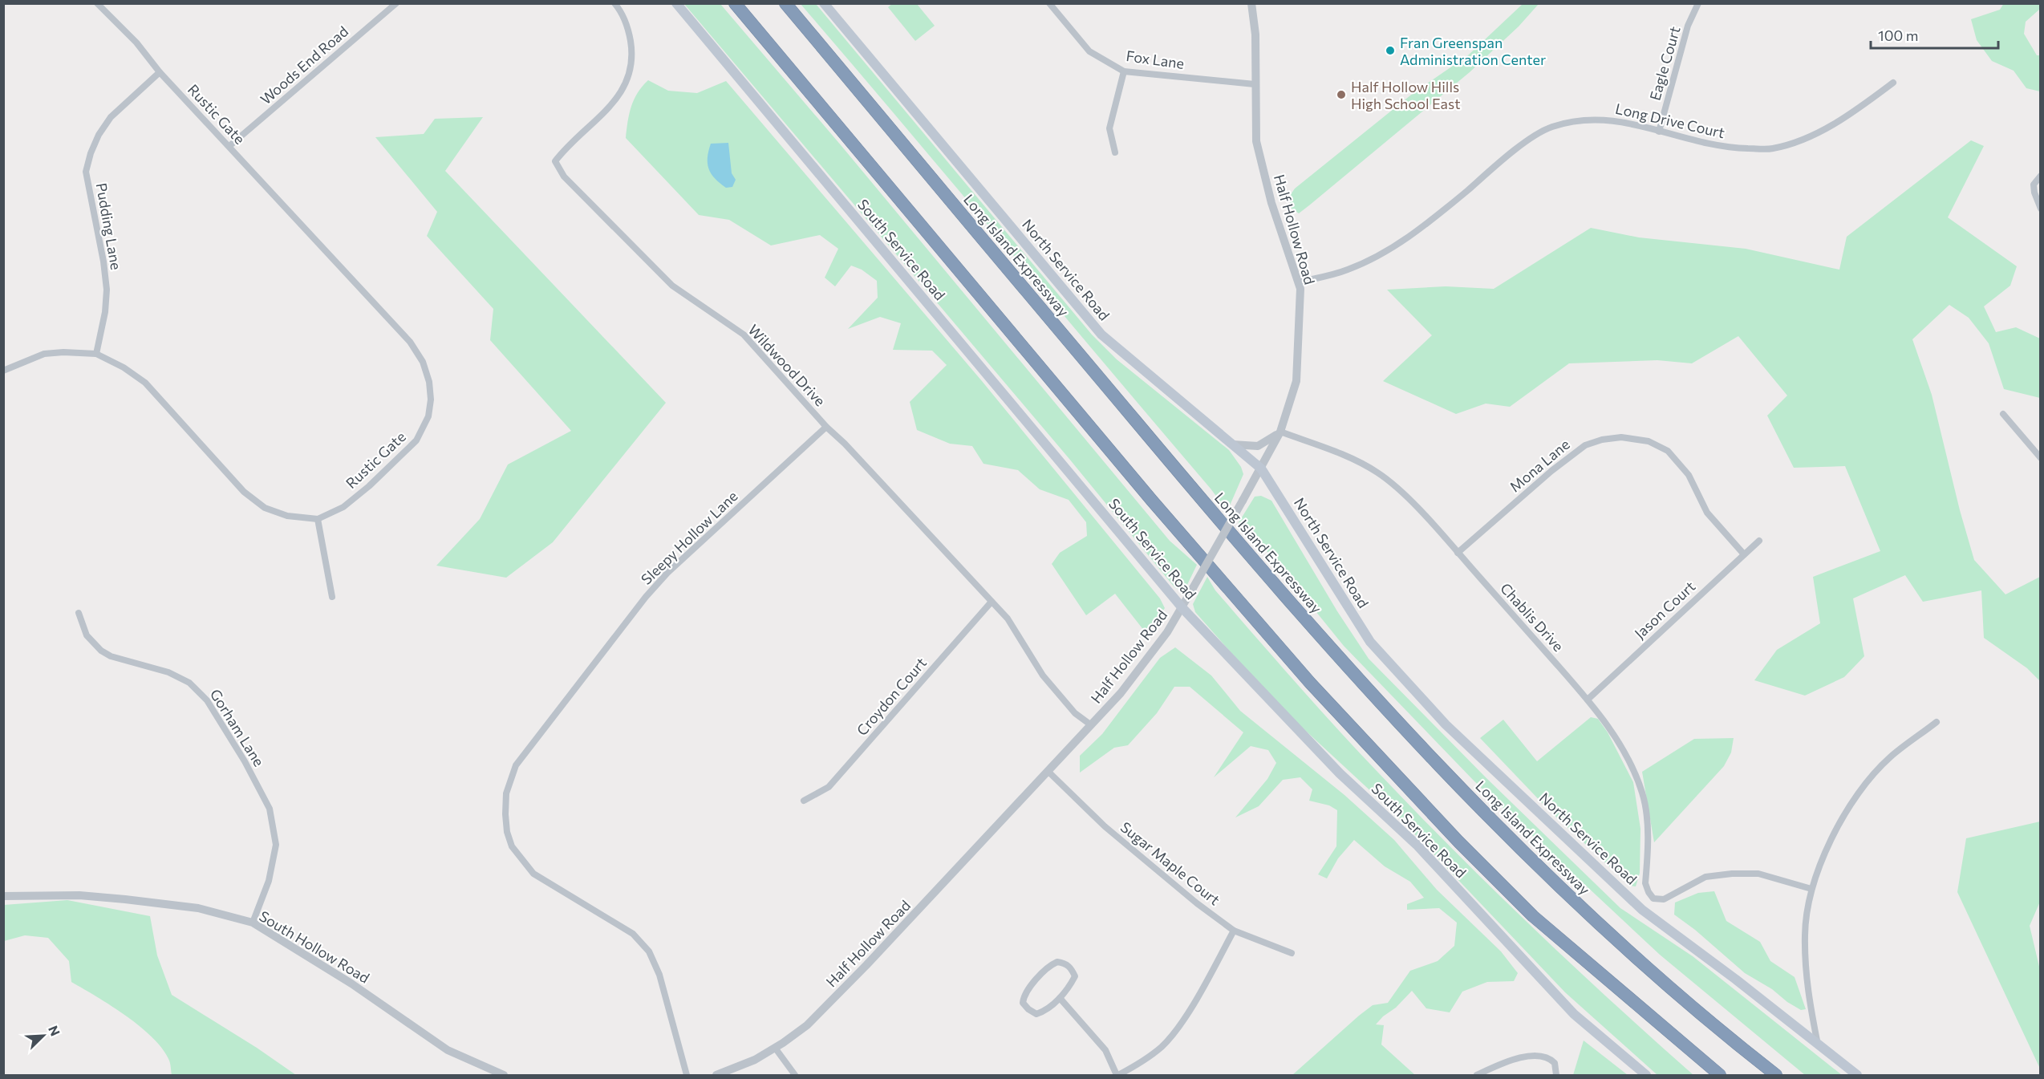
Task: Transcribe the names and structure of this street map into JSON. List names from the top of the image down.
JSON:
{
  "streets": {
    "highway": ["Long Island Expressway"],
    "main road": ["South Service Road", "North Service Road"],
    "street": [
      "Fox Lane",
      "Eagle Court",
      "Woods End Road",
      "Rustic Gate",
      "Long Drive Court",
      "Pudding Lane",
      "Half Hollow Road",
      "Wildwood Drive",
      "Mona Lane",
      "Sleepy Hollow Lane",
      "Jason Court",
      "Chablis Drive",
      "Croydon Court",
      "Gorham Lane",
      "Sugar Maple Court",
      "South Hollow Road"
    ]
  },
  "crossings": [
    ["Fox Lane", "Half Hollow Road"],
    ["Eagle Court", "Long Drive Court"],
    ["Woods End Road", "Rustic Gate"],
    ["Rustic Gate", "Pudding Lane"],
    ["Long Drive Court", "Half Hollow Road"],
    ["Half Hollow Road", "South Service Road"],
    ["Half Hollow Road", "North Service Road"],
    ["Half Hollow Road", "Wildwood Drive"],
    ["Half Hollow Road", "Chablis Drive"],
    ["Half Hollow Road", "Sugar Maple Court"],
    ["Wildwood Drive", "Sleepy Hollow Lane"],
    ["Wildwood Drive", "Croydon Court"],
    ["Mona Lane", "Jason Court"],
    ["Mona Lane", "Chablis Drive"],
    ["Jason Court", "Chablis Drive"],
    ["Gorham Lane", "South Hollow Road"]
  ],
  "places": ["Fran Greenspan Administration Center", "Half Hollow Hills High School East"],
  "scale_bar": "100 m",
  "north": "top right"
}
